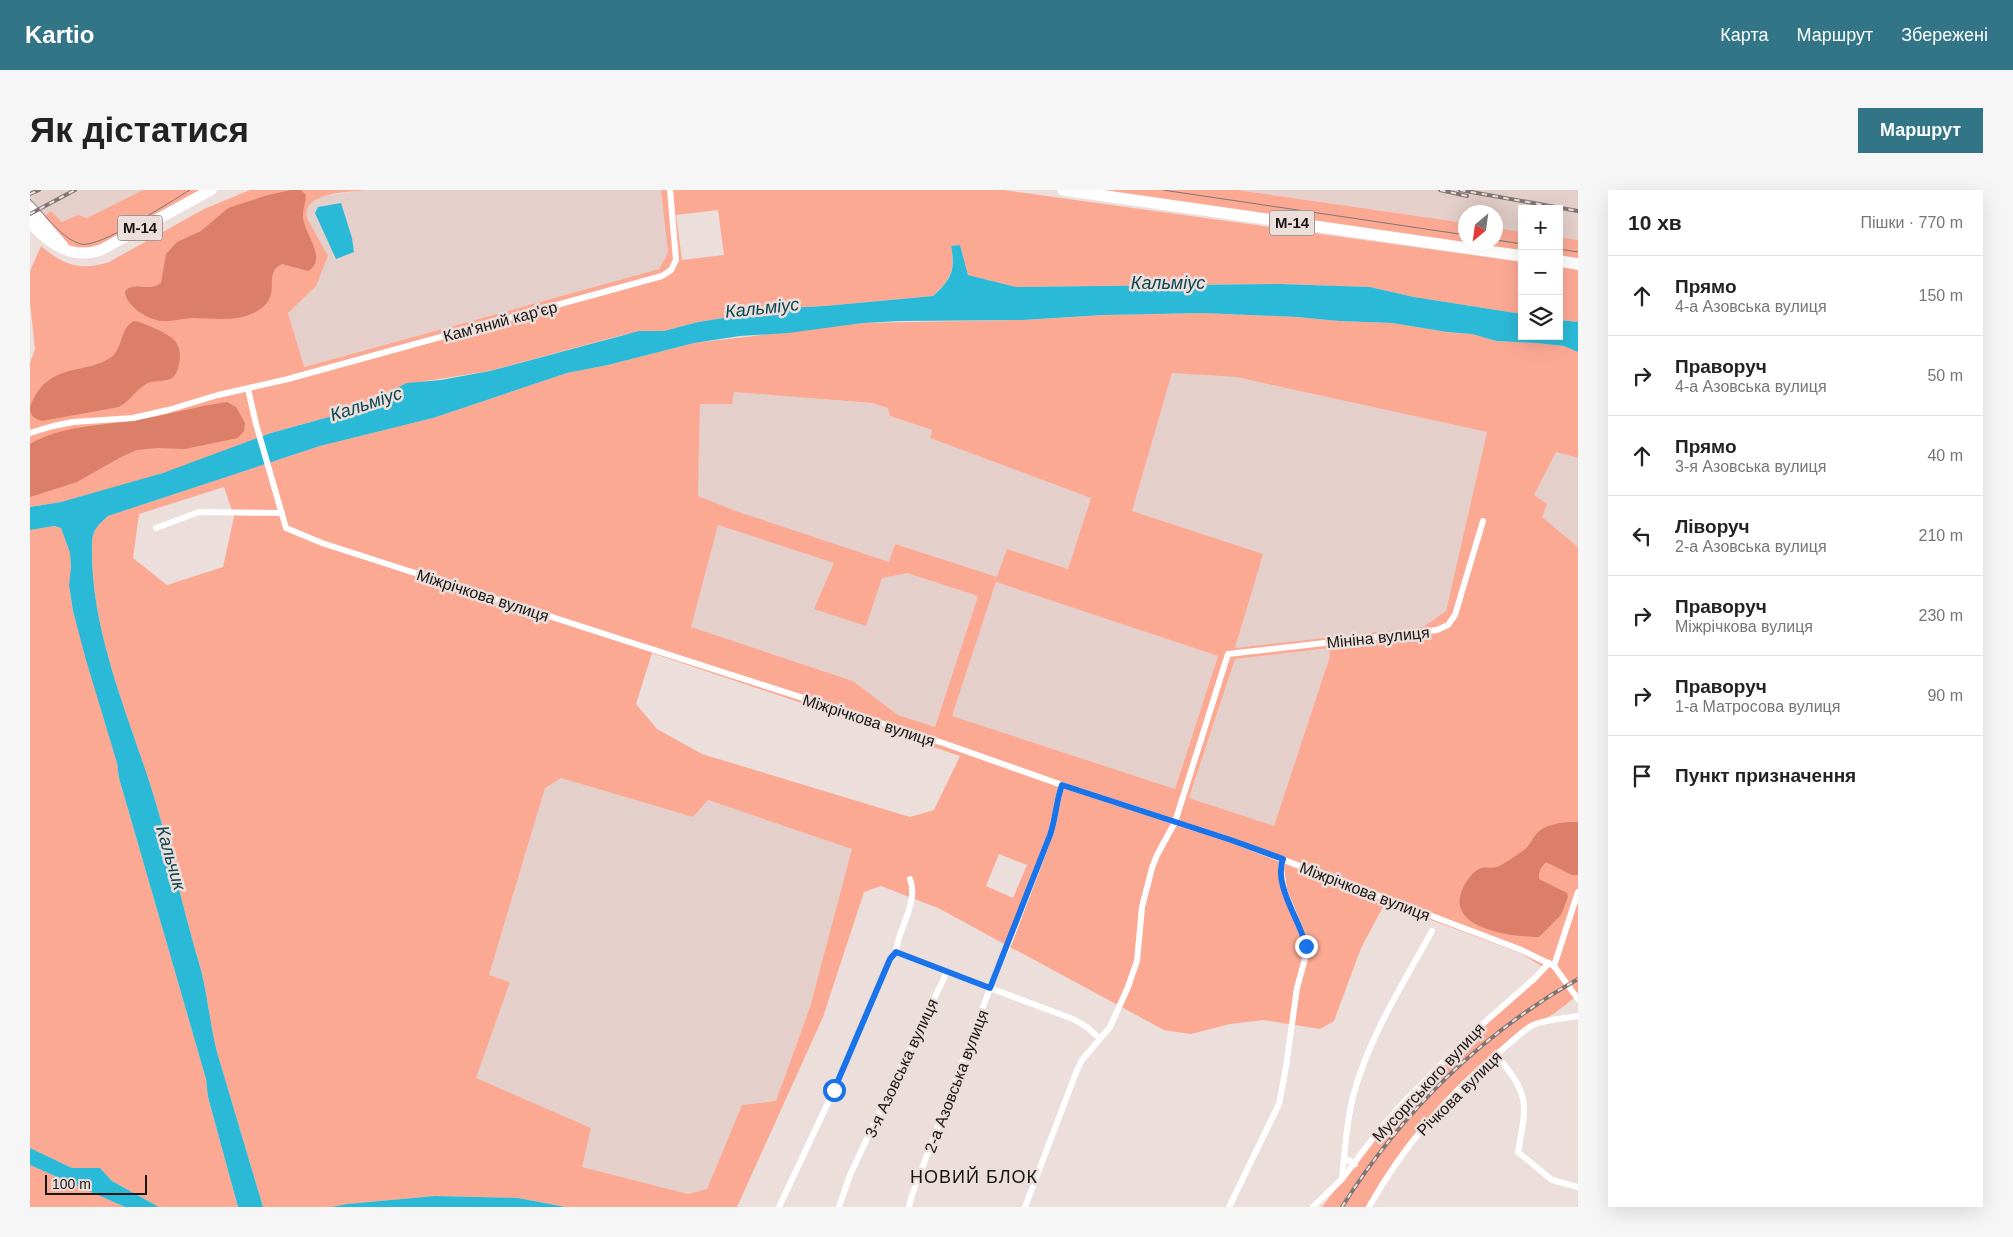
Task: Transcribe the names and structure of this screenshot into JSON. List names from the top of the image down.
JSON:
{
  "streets": {
    "highway": ["М-14"],
    "street": [
      "Кам'яний кар'єр",
      "Міжрічкова вулиця",
      "Мініна вулиця",
      "3-я Азовська вулиця",
      "2-а Азовська вулиця",
      "Мусоргського вулиця",
      "Річкова вулиця"
    ]
  },
  "crossings": [
    ["Міжрічкова вулиця", "Мініна вулиця"],
    ["Міжрічкова вулиця", "2-а Азовська вулиця"],
    ["Міжрічкова вулиця", "Мусоргського вулиця"]
  ],
  "districts": ["НОВИЙ БЛОК"],
  "water": ["Кальміус", "Кальчик"],
  "scale_bar": "100 m",
  "north": "bottom left",
  "page": {
    "header": "Kartio",
    "nav": ["Карта", "Маршрут", "Збережені"],
    "buttons": "Маршрут",
    "title": "Як дістатися",
    "heading": ["10 хв", "Пішки · 770 m"],
    "map_buttons": ["+", "−"],
    "list": [
      ["Прямо", "4-а Азовська вулиця", "150 m"],
      ["Праворуч", "4-а Азовська вулиця", "50 m"],
      ["Прямо", "3-я Азовська вулиця", "40 m"],
      ["Ліворуч", "2-а Азовська вулиця", "210 m"],
      ["Праворуч", "Міжрічкова вулиця", "230 m"],
      ["Праворуч", "1-а Матросова вулиця", "90 m"],
      "Пункт призначення"
    ],
    "scale": "100 m"
  }
}
